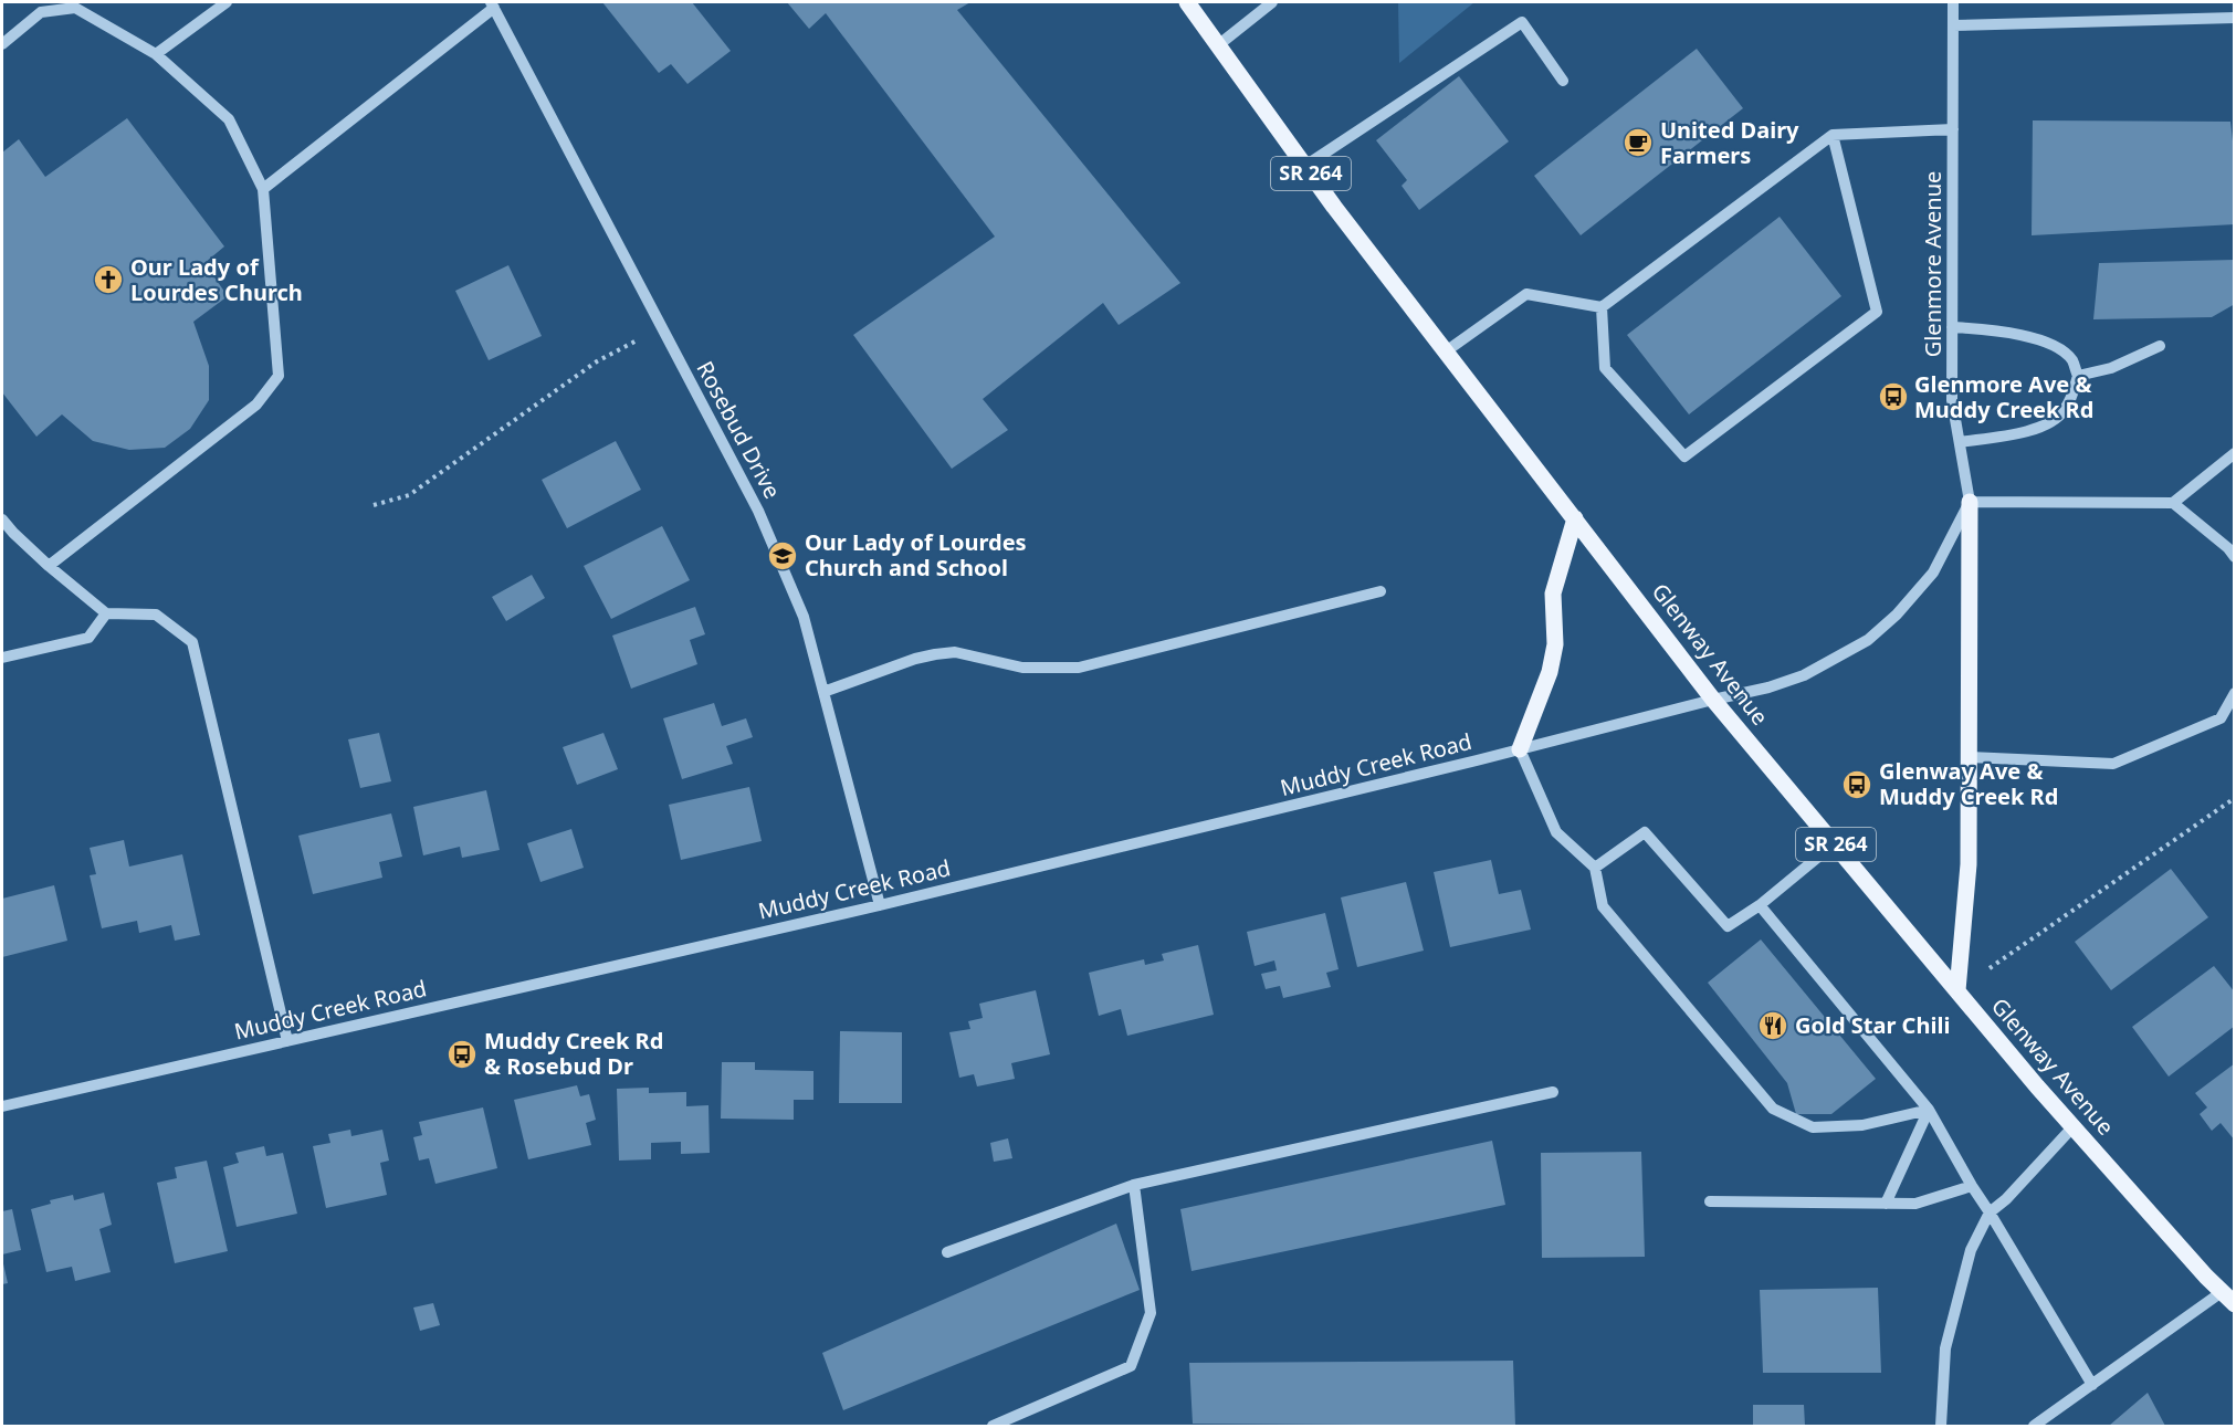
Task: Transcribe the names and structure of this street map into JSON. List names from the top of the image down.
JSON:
{
  "streets": {
    "main road": ["SR 264", "Glenway Avenue"],
    "street": ["Glenmore Avenue", "Rosebud Drive", "Muddy Creek Road"]
  },
  "crossings": [
    ["Rosebud Drive", "Muddy Creek Road"],
    ["Glenway Avenue", "Muddy Creek Road"]
  ],
  "places": {
    "cafe": ["United Dairy Farmers"],
    "church": ["Our Lady of Lourdes Church"],
    "bus stop": ["Glenmore Ave & Muddy Creek Rd", "Glenway Ave & Muddy Creek Rd", "Muddy Creek Rd & Rosebud Dr"],
    "school or university": ["Our Lady of Lourdes Church and School"],
    "restaurant": ["Gold Star Chili"]
  }
}
